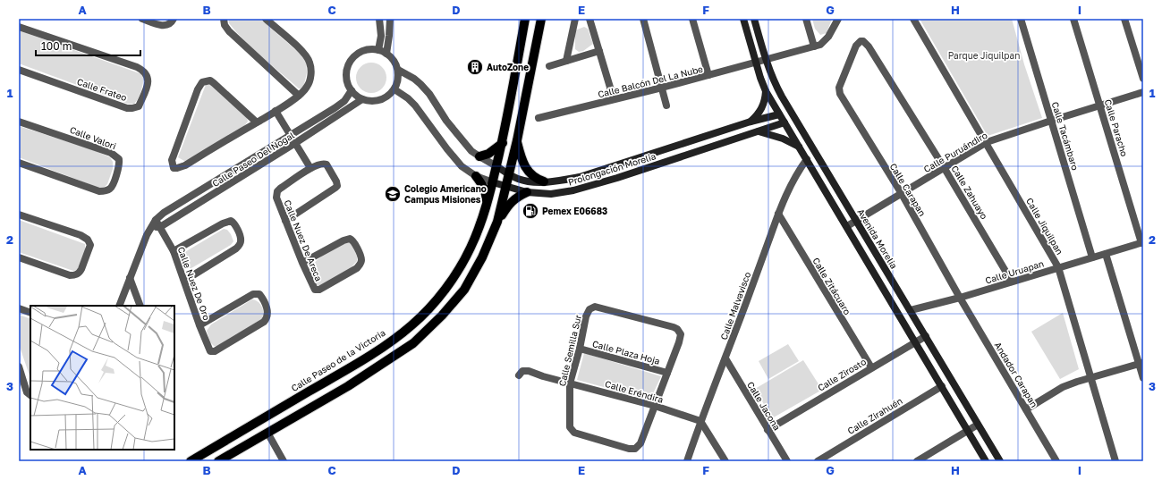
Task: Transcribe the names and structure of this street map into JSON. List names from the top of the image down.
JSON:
{
  "streets": {
    "main road": ["Prolongación Morelia", "Avenida Morelia", "Calle Paseo de la Victoria"],
    "street": [
      "Calle Balcón Del La Nube",
      "Calle Frateo",
      "Calle Paracho",
      "Calle Tacámbaro",
      "Calle Valori",
      "Calle Puruándiro",
      "Calle Paseo Del Nogal",
      "Calle Carapan",
      "Calle Zahuayo",
      "Calle Jiquilpan",
      "Calle Nuez De Areca",
      "Calle Uruapan",
      "Calle Nuez De Oro",
      "Calle Zitácuaro",
      "Calle Malvavisco",
      "Calle Semilla Sur",
      "Calle Plaza Hoja",
      "Calle Zirosto",
      "Andador Carapan",
      "Calle Eréndira",
      "Calle Jacona",
      "Calle Zirahuén"
    ]
  },
  "crossings": [
    ["Calle Balcón Del La Nube", "Avenida Morelia"],
    ["Calle Paracho", "Calle Puruándiro"],
    ["Calle Paracho", "Calle Uruapan"],
    ["Calle Tacámbaro", "Calle Puruándiro"],
    ["Calle Tacámbaro", "Calle Uruapan"],
    ["Calle Puruándiro", "Calle Carapan"],
    ["Calle Puruándiro", "Calle Zahuayo"],
    ["Calle Puruándiro", "Calle Jiquilpan"],
    ["Calle Puruándiro", "Avenida Morelia"],
    ["Calle Paseo Del Nogal", "Prolongación Morelia"],
    ["Calle Paseo Del Nogal", "Calle Nuez De Oro"],
    ["Prolongación Morelia", "Calle Paseo de la Victoria"],
    ["Calle Carapan", "Calle Zahuayo"],
    ["Calle Carapan", "Calle Uruapan"],
    ["Calle Carapan", "Andador Carapan"],
    ["Calle Zahuayo", "Calle Uruapan"],
    ["Calle Jiquilpan", "Calle Uruapan"],
    ["Avenida Morelia", "Calle Uruapan"],
    ["Avenida Morelia", "Calle Zirosto"],
    ["Calle Uruapan", "Andador Carapan"],
    ["Calle Zitácuaro", "Calle Malvavisco"],
    ["Calle Zitácuaro", "Calle Zirosto"],
    ["Calle Malvavisco", "Calle Eréndira"],
    ["Calle Malvavisco", "Calle Jacona"],
    ["Calle Semilla Sur", "Calle Plaza Hoja"],
    ["Calle Semilla Sur", "Calle Eréndira"],
    ["Calle Zirosto", "Calle Jacona"]
  ],
  "parks": ["Parque Jiquilpan"],
  "places": {
    "building": ["AutoZone"],
    "school or university": ["Colegio Americano Campus Misiones"],
    "fuel station": ["Pemex E06683"]
  },
  "scale_bar": "100 m",
  "grid": {
    "columns": [
      "A",
      "B",
      "C",
      "D",
      "E",
      "F",
      "G",
      "H",
      "I"
    ],
    "rows": ["1", "2", "3"]
  }
}
